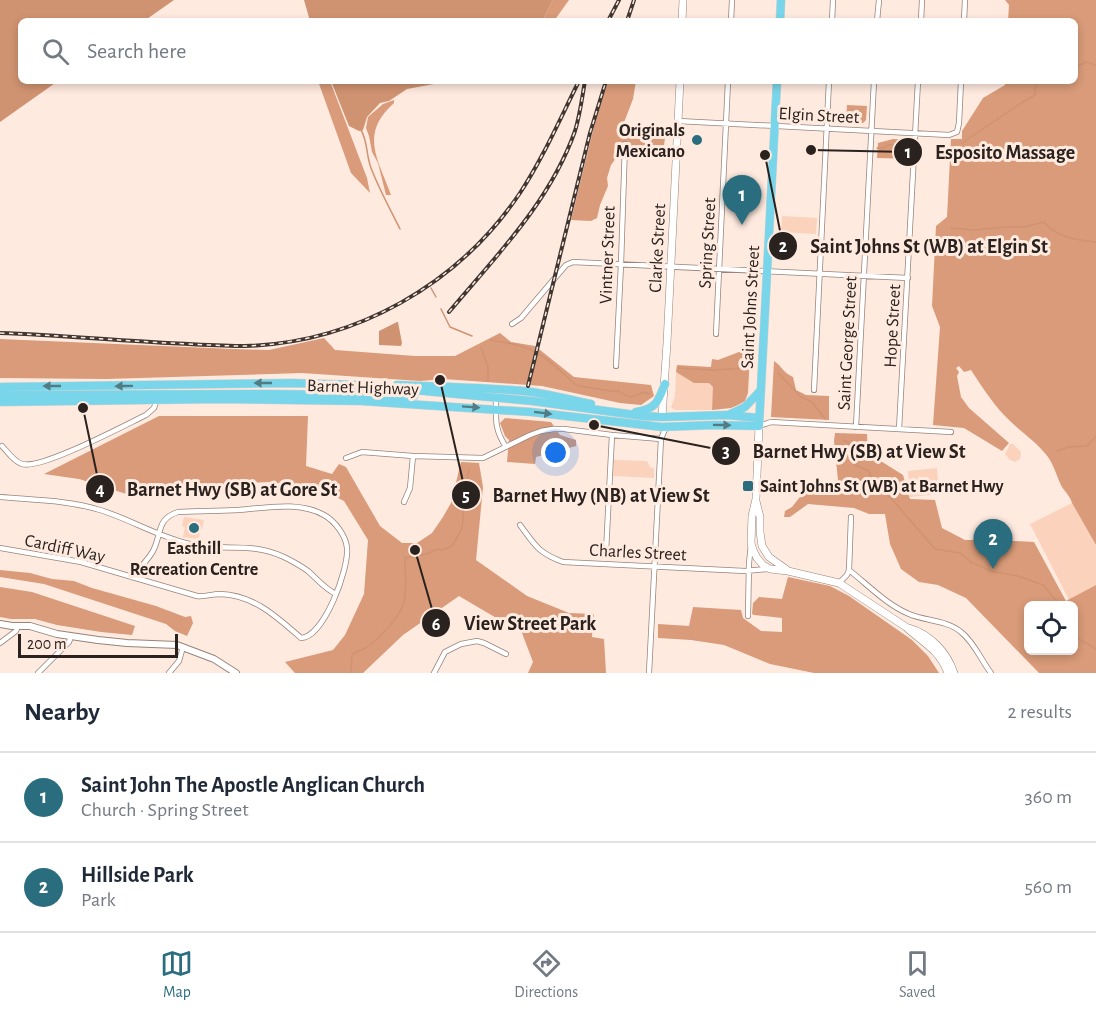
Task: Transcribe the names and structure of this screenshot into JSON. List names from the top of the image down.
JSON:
{
  "streets": {
    "main road": ["Clarke Street", "Saint Johns Street", "Barnet Highway"],
    "street": [
      "Elgin Street",
      "Spring Street",
      "Vintner Street",
      "Hope Street",
      "Saint George Street",
      "Cardiff Way",
      "Charles Street"
    ]
  },
  "crossings": [
    ["Elgin Street", "Spring Street"],
    ["Elgin Street", "Clarke Street"],
    ["Elgin Street", "Saint Johns Street"],
    ["Elgin Street", "Hope Street"],
    ["Elgin Street", "Saint George Street"],
    ["Clarke Street", "Barnet Highway"],
    ["Saint Johns Street", "Barnet Highway"],
    ["Saint Johns Street", "Charles Street"]
  ],
  "places": {
    "other": [
      "Originals Mexicano",
      "Esposito Massage",
      "Saint Johns St (WB) at Elgin St",
      "Barnet Hwy (NB) at View St",
      "Barnet Hwy (SB) at Gore St",
      "Barnet Hwy (SB) at View St",
      "Easthill Recreation Centre",
      "View Street Park"
    ],
    "transit": ["Saint Johns St (WB) at Barnet Hwy"]
  },
  "scale_bar": "200 m",
  "page": {
    "search": "Search here",
    "pins": ["1", "2"],
    "scale": "200 m",
    "heading": ["Nearby", "2 results"],
    "list": [
      {
        "mark": "1",
        "name": "Saint John The Apostle Anglican Church",
        "note": "Church · Spring Street",
        "value": "360 m"
      },
      {
        "mark": "2",
        "name": "Hillside Park",
        "note": "Park",
        "value": "560 m"
      }
    ],
    "nav": ["Map", "Directions", "Saved"]
  }
}
